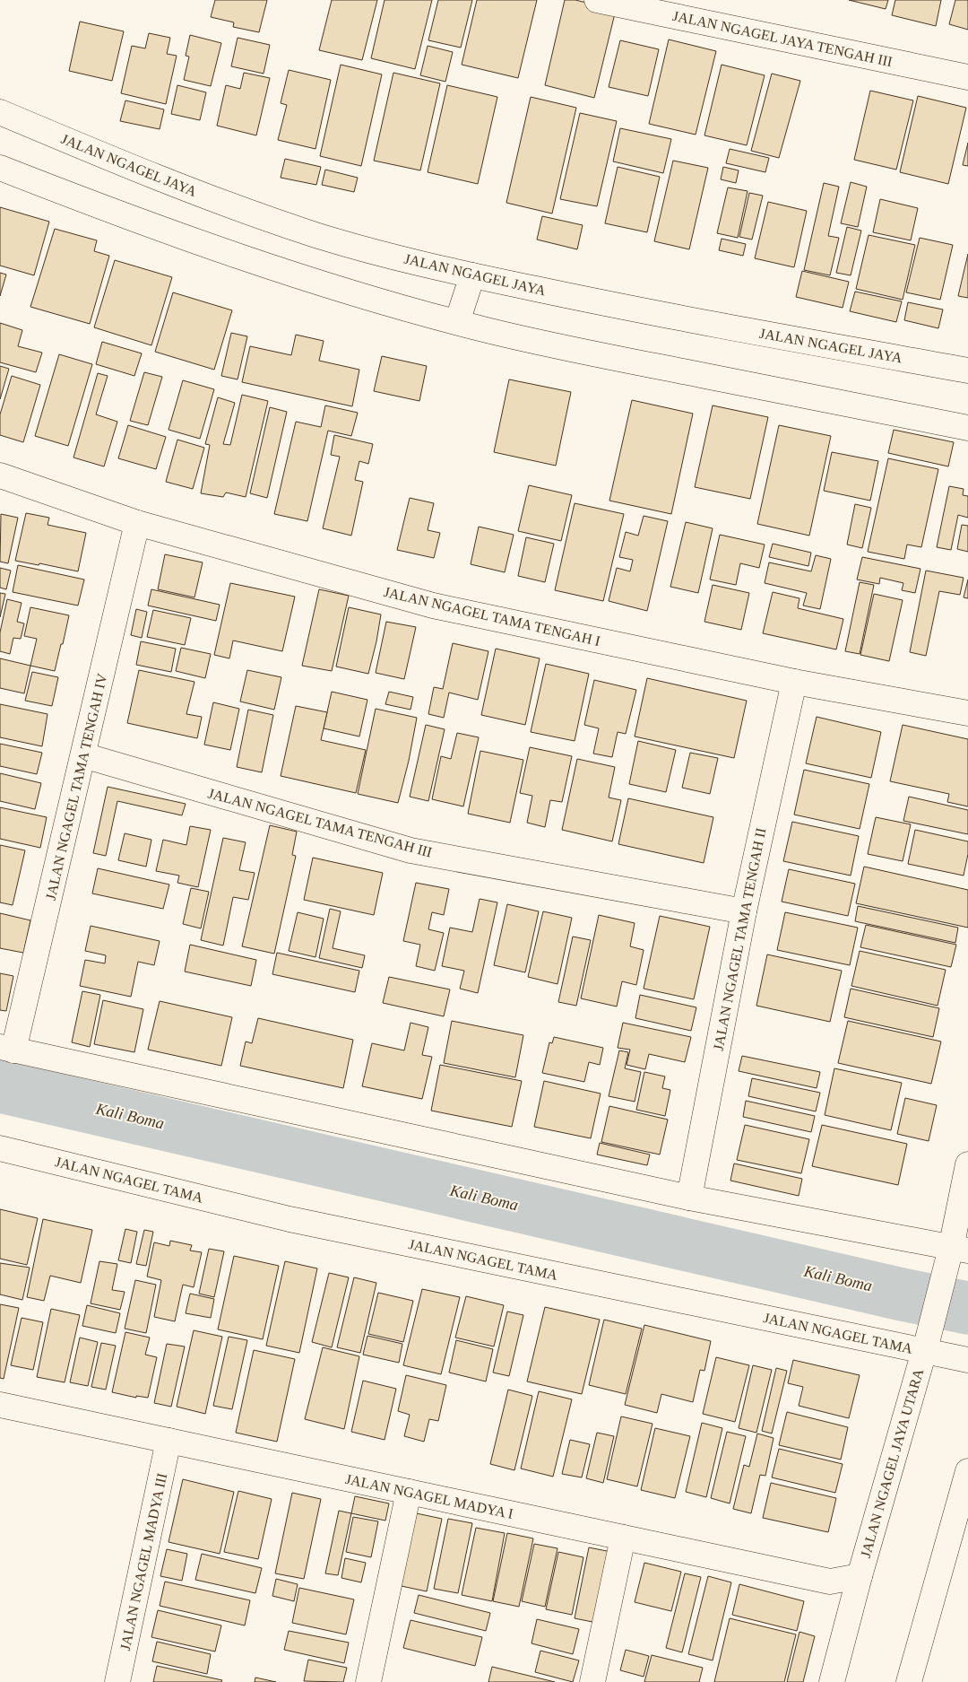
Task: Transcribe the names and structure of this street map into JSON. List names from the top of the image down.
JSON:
{
  "streets": {
    "street": [
      "JALAN NGAGEL JAYA TENGAH III",
      "JALAN NGAGEL JAYA",
      "JALAN NGAGEL TAMA TENGAH I",
      "JALAN NGAGEL TAMA TENGAH IV",
      "JALAN NGAGEL TAMA TENGAH III",
      "JALAN NGAGEL TAMA TENGAH II",
      "JALAN NGAGEL TAMA",
      "JALAN NGAGEL JAYA UTARA",
      "JALAN NGAGEL MADYA I",
      "JALAN NGAGEL MADYA III"
    ]
  },
  "crossings": [
    ["JALAN NGAGEL TAMA TENGAH I", "JALAN NGAGEL TAMA TENGAH IV"],
    ["JALAN NGAGEL TAMA TENGAH I", "JALAN NGAGEL TAMA TENGAH II"],
    ["JALAN NGAGEL TAMA TENGAH IV", "JALAN NGAGEL TAMA TENGAH III"],
    ["JALAN NGAGEL TAMA TENGAH III", "JALAN NGAGEL TAMA TENGAH II"],
    ["JALAN NGAGEL TAMA", "JALAN NGAGEL JAYA UTARA"],
    ["JALAN NGAGEL JAYA UTARA", "JALAN NGAGEL MADYA I"],
    ["JALAN NGAGEL MADYA I", "JALAN NGAGEL MADYA III"]
  ],
  "water": ["Kali Boma"]
}
